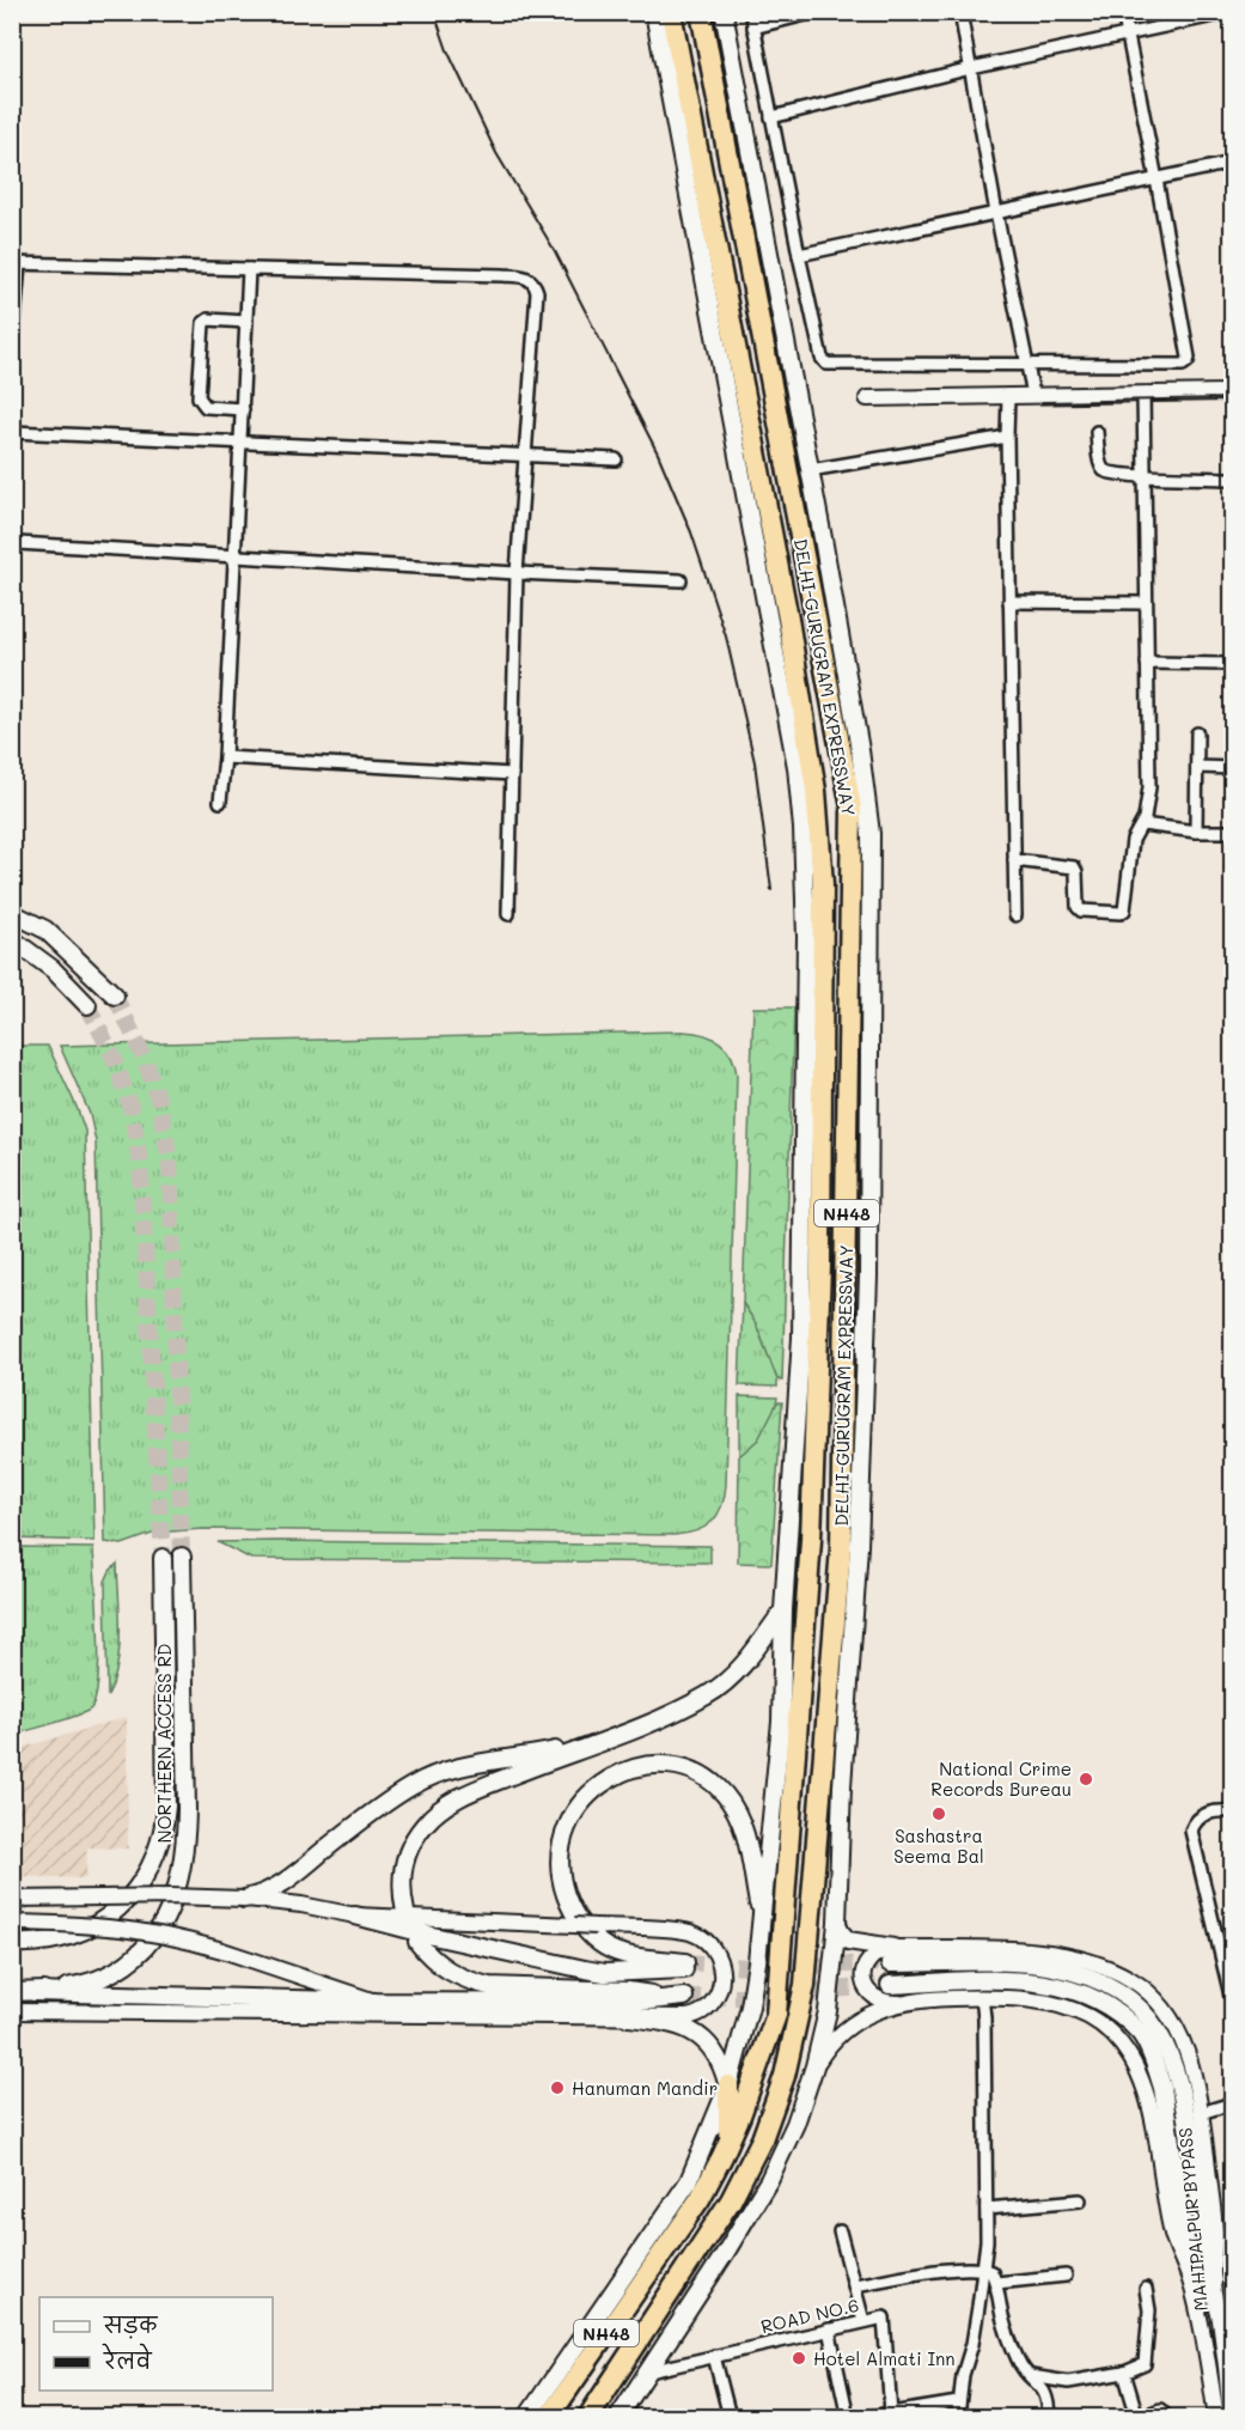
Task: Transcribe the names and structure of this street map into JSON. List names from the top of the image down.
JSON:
{
  "streets": {
    "highway": ["DELHI-GURUGRAM EXPRESSWAY", "NH48"],
    "main road": ["NORTHERN ACCESS RD"],
    "street": ["MAHIPALPUR BYPASS", "ROAD NO.6"]
  },
  "crossings": [
    ["DELHI-GURUGRAM EXPRESSWAY", "NH48"]
  ],
  "places": [
    "National Crime Records Bureau",
    "Sashastra Seema Bal",
    "Hanuman Mandir",
    "Hotel Almati Inn"
  ],
  "legend": ["सड़क", "रेलवे"]
}
